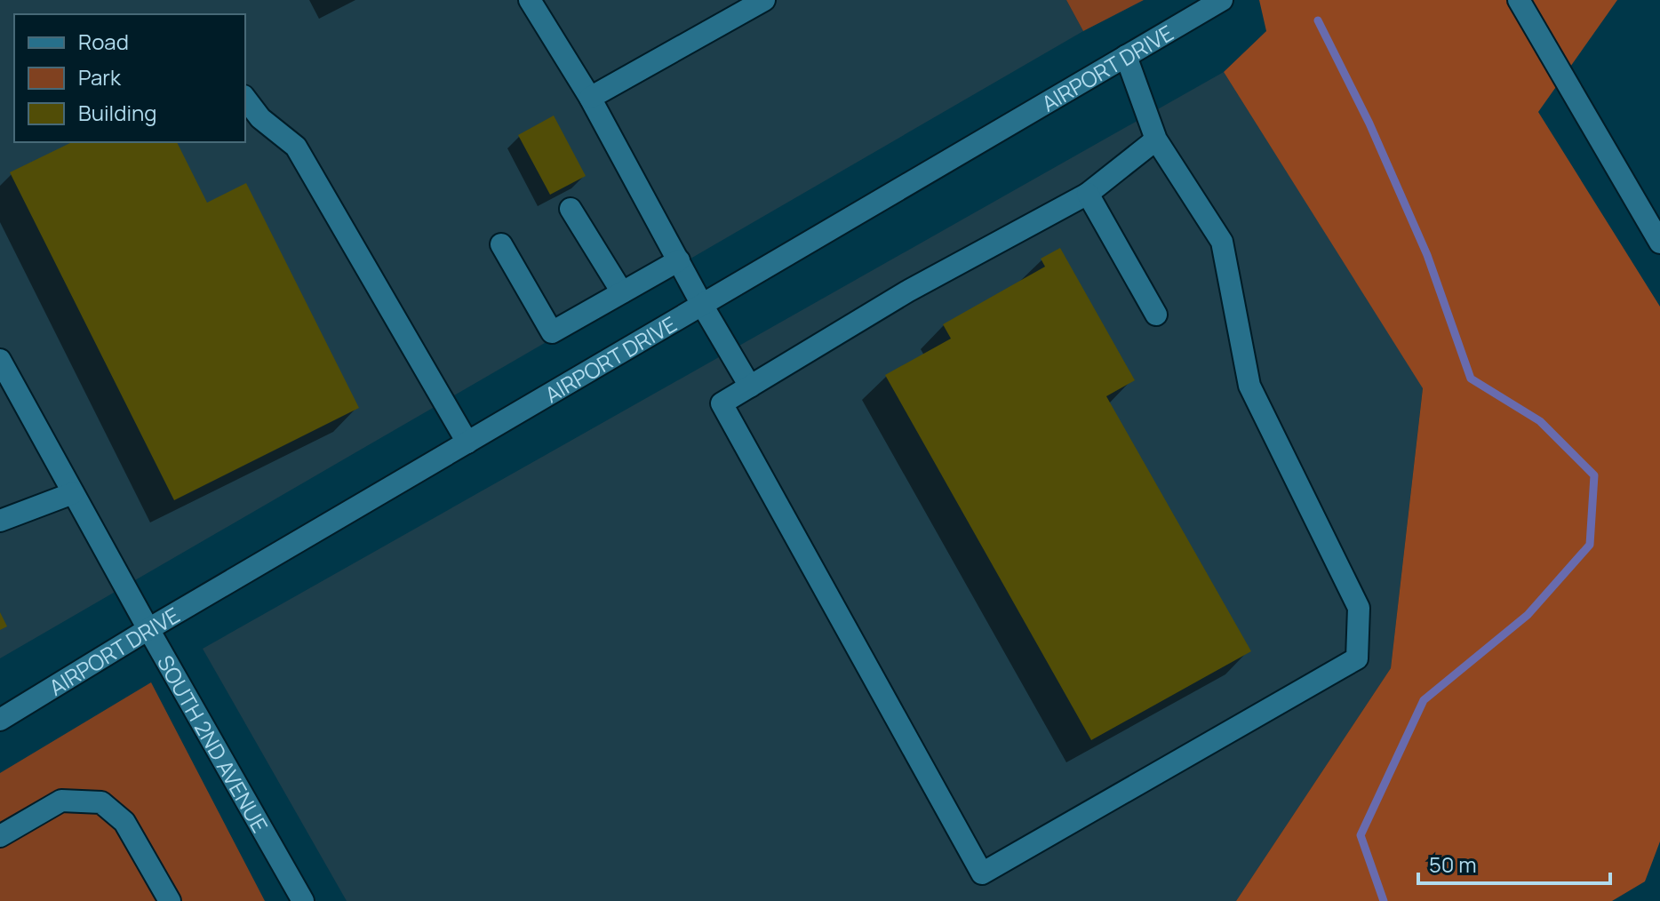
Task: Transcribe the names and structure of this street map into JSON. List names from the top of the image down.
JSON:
{
  "streets": {
    "street": ["AIRPORT DRIVE", "SOUTH 2ND AVENUE"]
  },
  "crossings": [
    ["AIRPORT DRIVE", "SOUTH 2ND AVENUE"]
  ],
  "legend": ["Road", "Park", "Building"],
  "scale_bar": "50 m"
}
